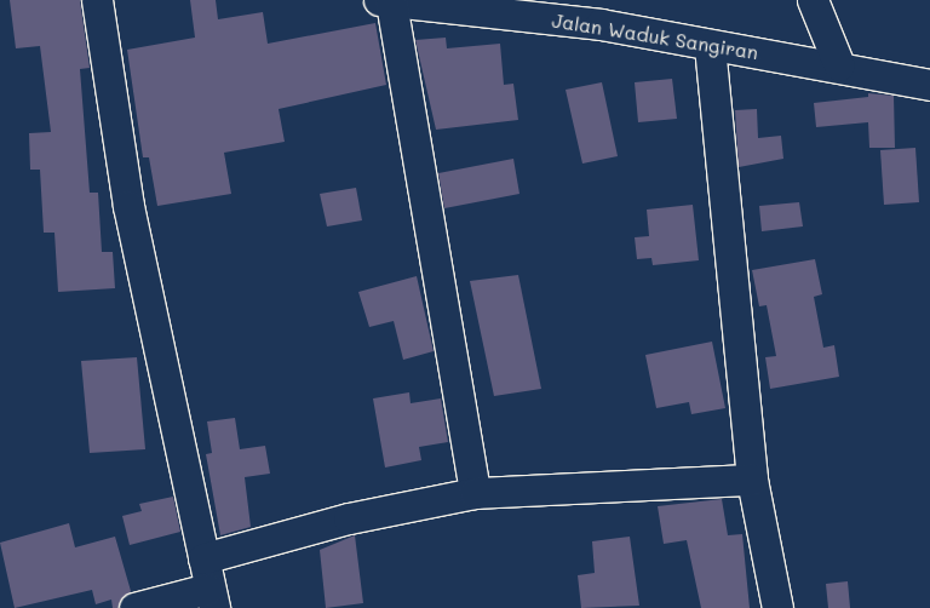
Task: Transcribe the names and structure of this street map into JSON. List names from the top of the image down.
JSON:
{
  "streets": {
    "street": ["Jalan Waduk Sangiran"]
  }
}
